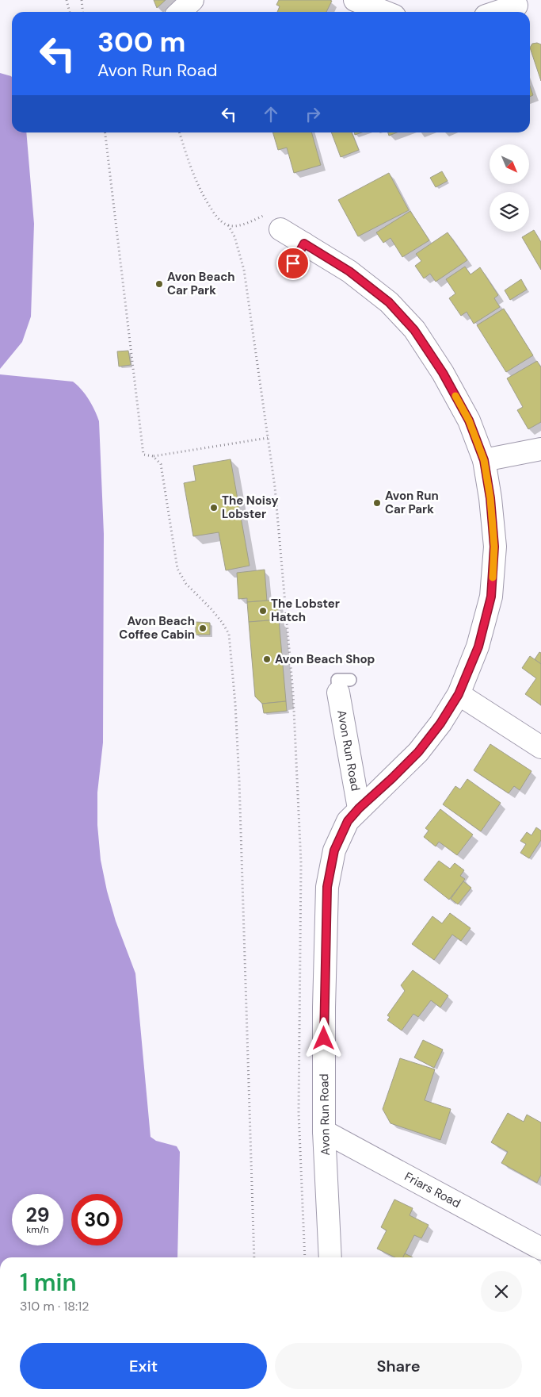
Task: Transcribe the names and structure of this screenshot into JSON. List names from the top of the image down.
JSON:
{
  "streets": {
    "street": ["Avon Run Road", "Friars Road"]
  },
  "crossings": [
    ["Avon Run Road", "Friars Road"]
  ],
  "places": [
    "Avon Beach Car Park",
    "Avon Run Car Park",
    "The Noisy Lobster",
    "The Lobster Hatch",
    "Avon Beach Coffee Cabin",
    "Avon Beach Shop"
  ],
  "north": "bottom right",
  "page": {
    "turn": ["300 m", "Avon Run Road"],
    "speed": "29 km/h",
    "limit": "30",
    "heading": ["1 min", "310 m · 18:12"],
    "buttons": ["Exit", "Share"]
  }
}
